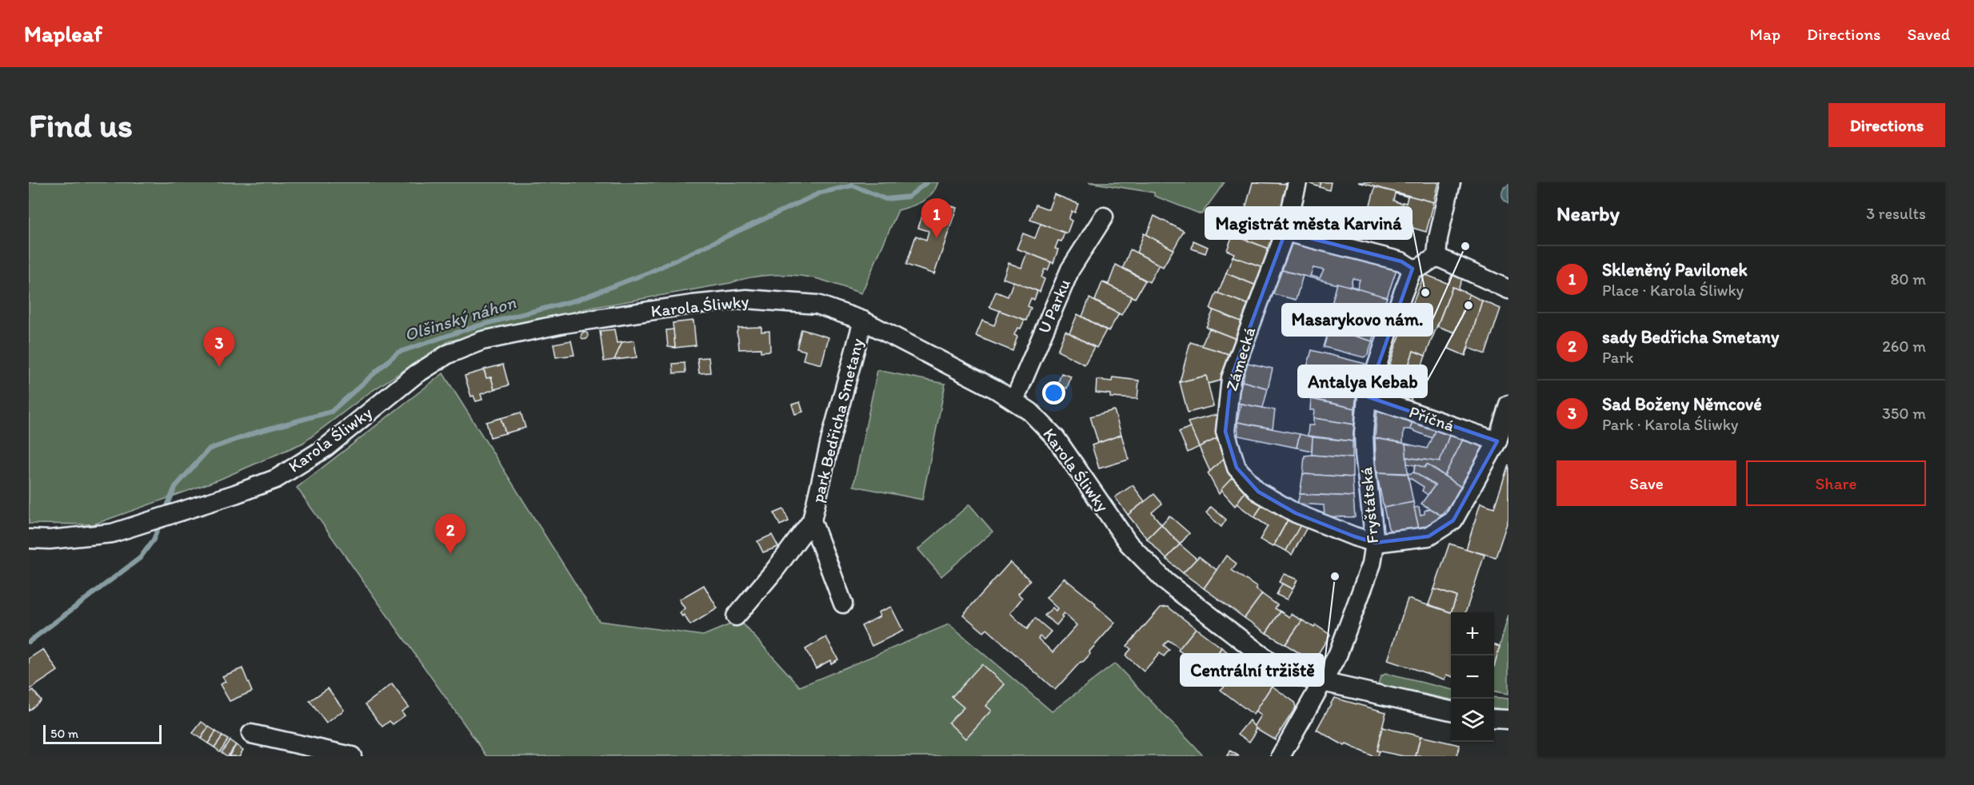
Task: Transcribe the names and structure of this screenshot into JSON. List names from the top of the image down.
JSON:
{
  "streets": {
    "street": [
      "Karola Śliwky",
      "U Parku",
      "Zámecká",
      "Příčná",
      "park Bedřicha Smetany",
      "Fryštátská"
    ]
  },
  "crossings": [
    ["Karola Śliwky", "U Parku"],
    ["Karola Śliwky", "park Bedřicha Smetany"],
    ["Karola Śliwky", "Fryštátská"],
    ["Zámecká", "Fryštátská"],
    ["Příčná", "Fryštátská"]
  ],
  "water": ["Olšinský náhon"],
  "places": [
    "Masarykovo nám.",
    "Magistrát města Karviná",
    "Antalya Kebab",
    "Centrální tržiště"
  ],
  "scale_bar": "50 m",
  "page": {
    "header": "Mapleaf",
    "nav": ["Map", "Directions", "Saved"],
    "buttons": [
      "Directions",
      ["Save", "Share"]
    ],
    "title": "Find us",
    "heading": ["Nearby", "3 results"],
    "pins": ["1", "3", "2"],
    "list": [
      {
        "mark": "1",
        "name": "Skleněný Pavilonek",
        "note": "Place · Karola Śliwky",
        "value": "80 m"
      },
      {
        "mark": "2",
        "name": "sady Bedřicha Smetany",
        "note": "Park",
        "value": "260 m"
      },
      {
        "mark": "3",
        "name": "Sad Boženy Němcové",
        "note": "Park · Karola Śliwky",
        "value": "350 m"
      }
    ],
    "map_buttons": ["+", "−"],
    "scale": "50 m"
  }
}
